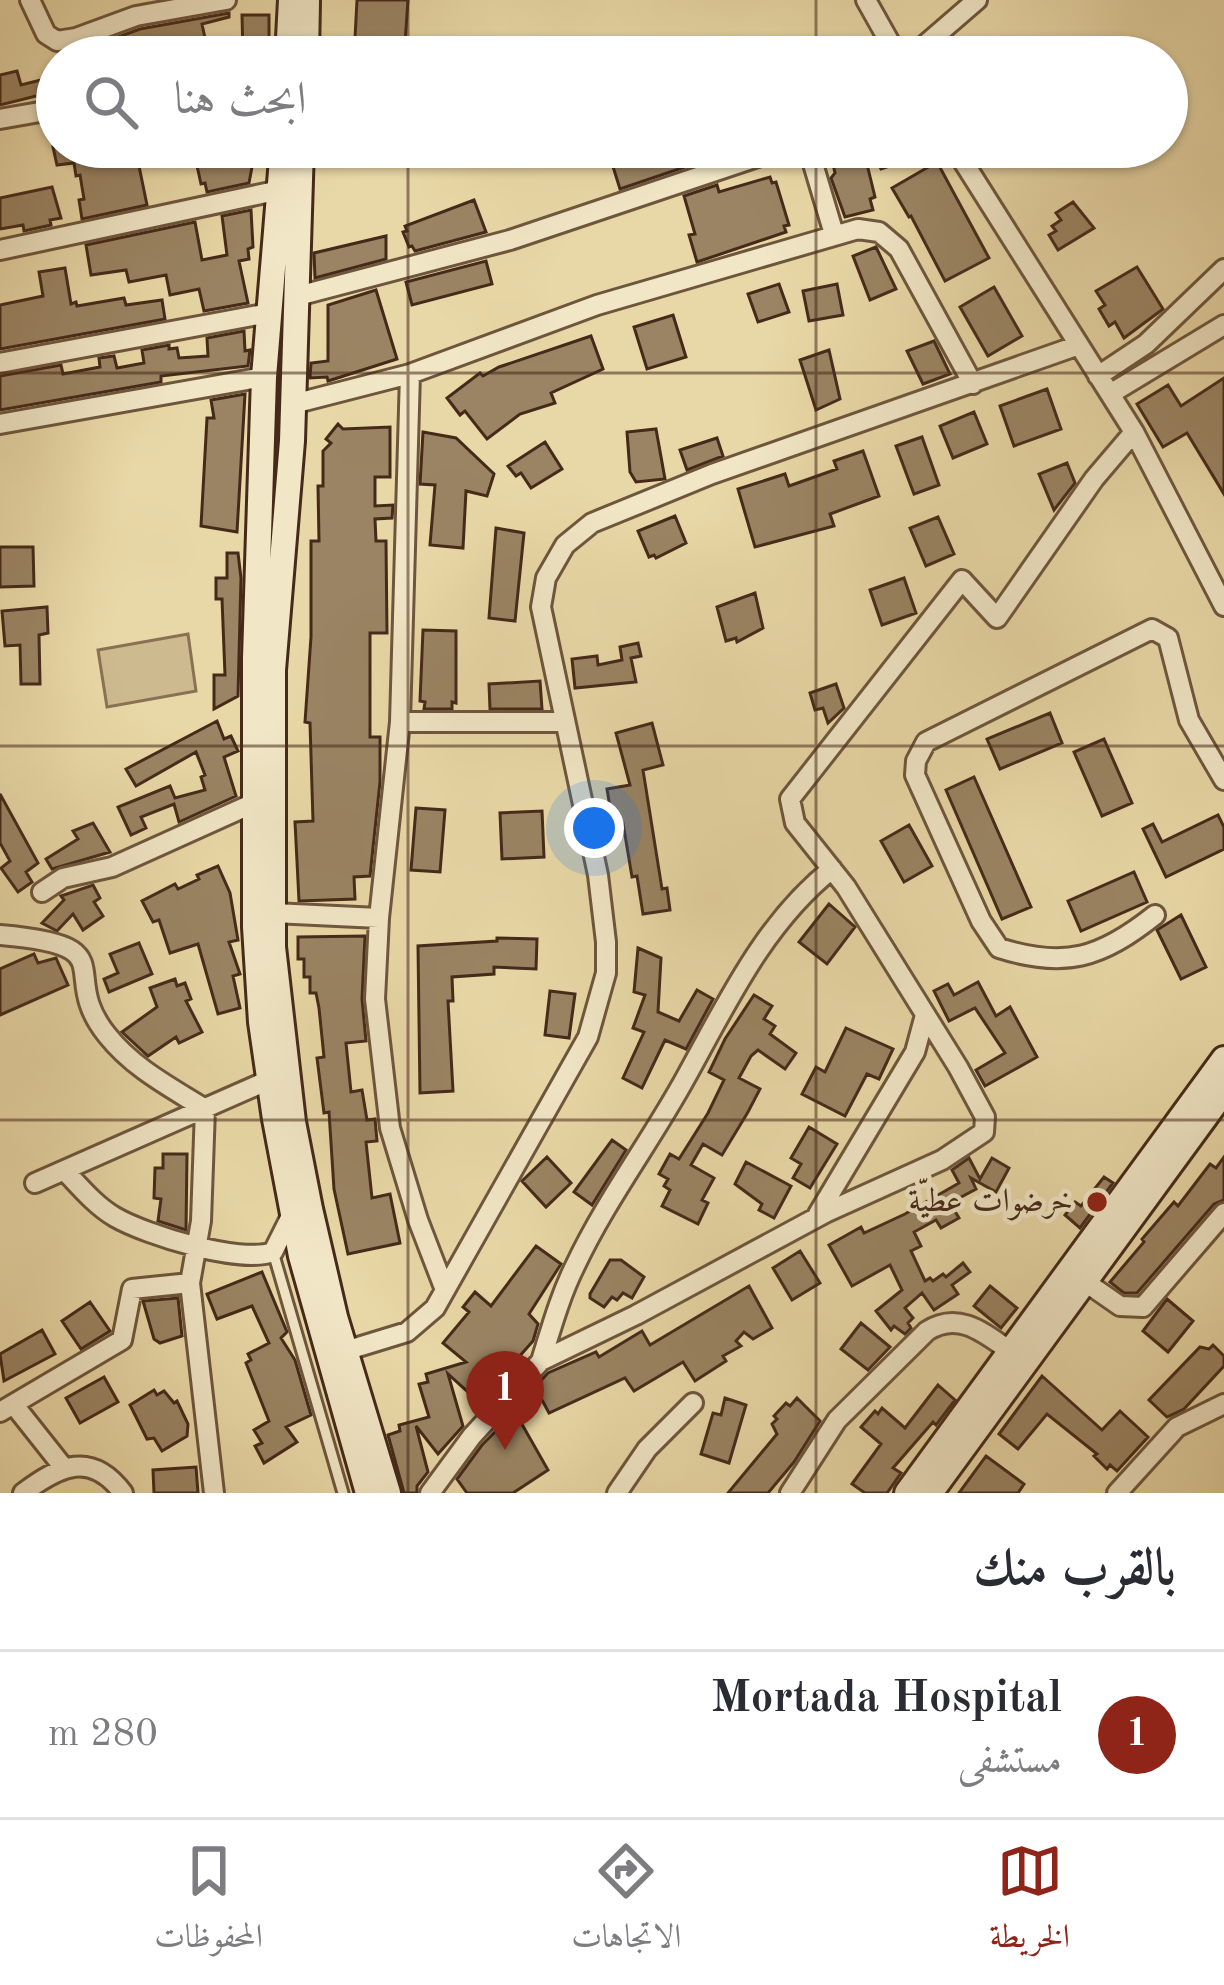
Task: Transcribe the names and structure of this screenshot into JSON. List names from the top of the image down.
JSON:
{
  "places": ["خرضوات عطيّة"],
  "page": {
    "search": "ابحث هنا",
    "pins": "1",
    "heading": "بالقرب منك",
    "list": [
      {
        "mark": "1",
        "name": "Mortada Hospital",
        "note": "مستشفى",
        "value": "280 m"
      }
    ],
    "nav": ["الخريطة", "الاتجاهات", "المحفوظات"]
  }
}
